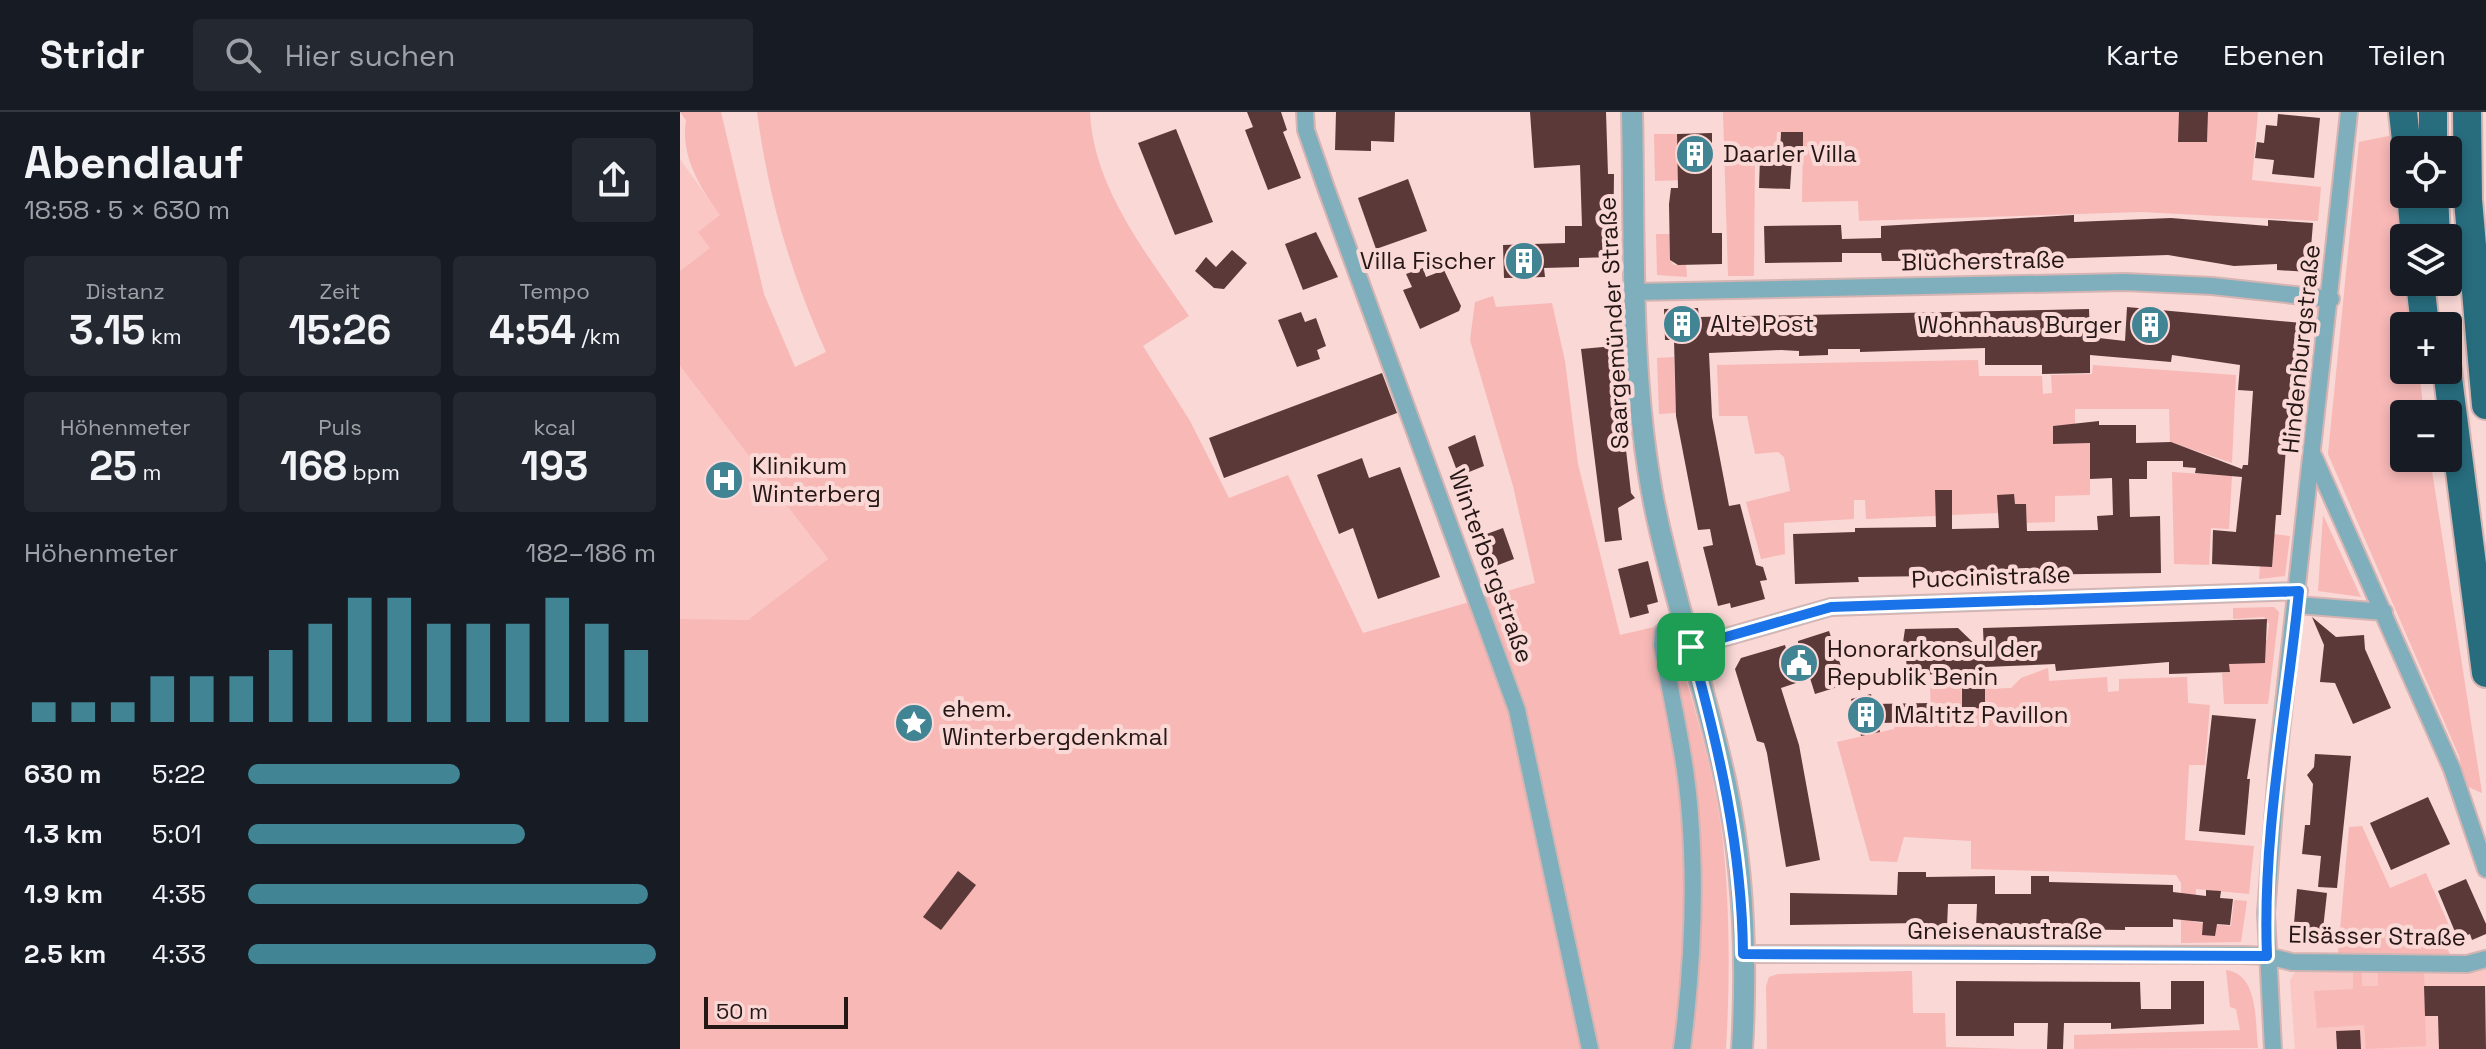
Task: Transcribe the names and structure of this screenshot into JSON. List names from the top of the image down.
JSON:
{
  "streets": {
    "street": [
      "Blücherstraße",
      "Saargemünder Straße",
      "Hindenburgstraße",
      "Winterbergstraße",
      "Puccinistraße",
      "Gneisenaustraße",
      "Elsässer Straße"
    ]
  },
  "crossings": [
    ["Blücherstraße", "Saargemünder Straße"],
    ["Blücherstraße", "Hindenburgstraße"],
    ["Saargemünder Straße", "Puccinistraße"],
    ["Saargemünder Straße", "Gneisenaustraße"],
    ["Hindenburgstraße", "Puccinistraße"],
    ["Hindenburgstraße", "Gneisenaustraße"],
    ["Hindenburgstraße", "Elsässer Straße"],
    ["Gneisenaustraße", "Elsässer Straße"]
  ],
  "places": {
    "building": [
      "Daarler Villa",
      "Villa Fischer",
      "Alte Post",
      "Wohnhaus Burger",
      "Maltitz Pavillon"
    ],
    "hospital": ["Klinikum Winterberg"],
    "public building": ["Honorarkonsul der Republik Benin"],
    "place": ["ehem. Winterbergdenkmal"]
  },
  "scale_bar": "50 m",
  "page": {
    "header": "Stridr",
    "search": "Hier suchen",
    "nav": ["Karte", "Ebenen", "Teilen"],
    "heading": ["Abendlauf", "18:58 · 5 × 630 m"],
    "map_buttons": ["+", "−"],
    "stats": [
      ["Distanz", "3.15 km"],
      ["Zeit", "15:26"],
      ["Tempo", "4:54 /km"],
      ["Höhenmeter", "25 m"],
      ["Puls", "168 bpm"],
      ["kcal", "193"]
    ],
    "chart": ["Höhenmeter", "182–186 m"],
    "list": [
      {
        "name": "630 m",
        "note": "5:22"
      },
      {
        "name": "1.3 km",
        "note": "5:01"
      },
      {
        "name": "1.9 km",
        "note": "4:35"
      },
      {
        "name": "2.5 km",
        "note": "4:33"
      }
    ],
    "scale": "50 m"
  }
}
